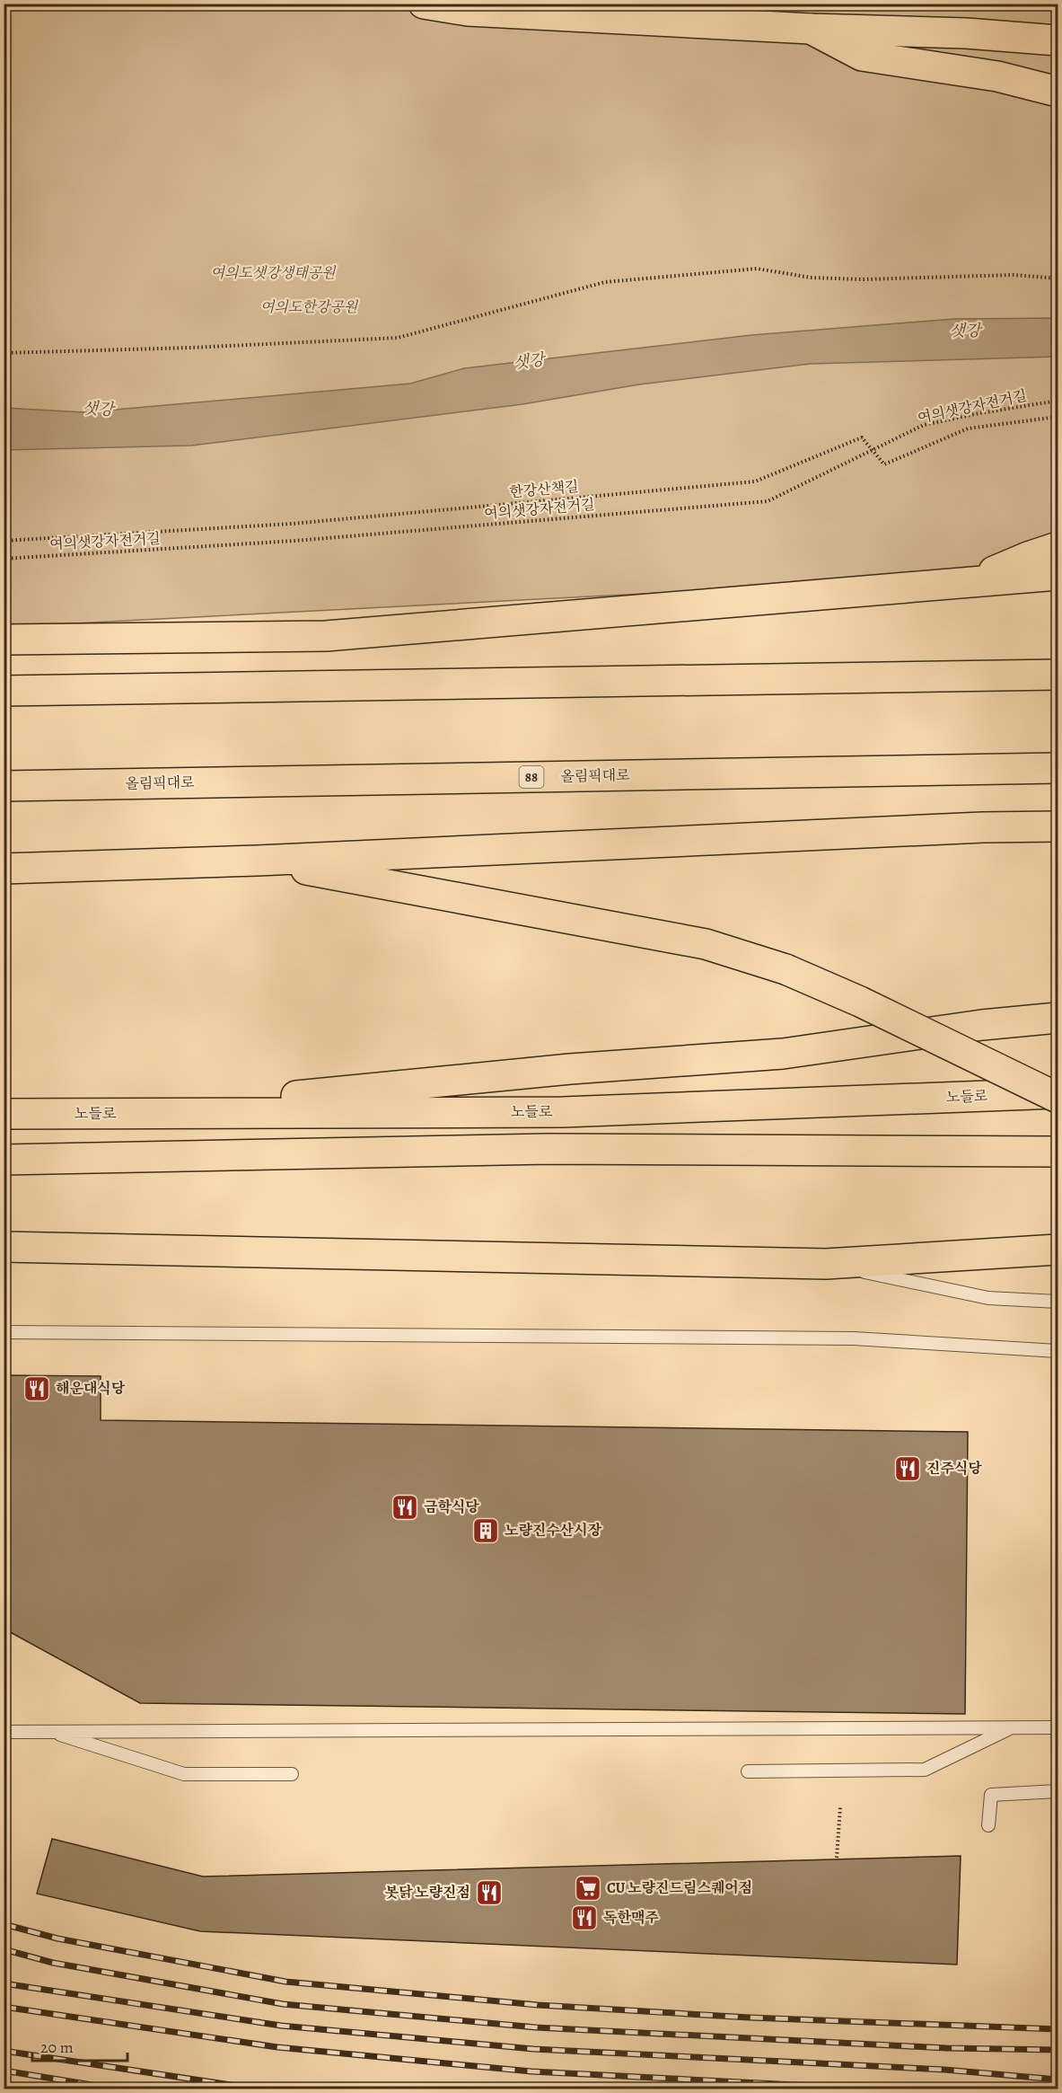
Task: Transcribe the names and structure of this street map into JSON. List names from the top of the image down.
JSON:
{
  "streets": {
    "main road": ["올림픽대로", "88", "노들로"],
    "path": ["여의샛강자전거길", "한강산책길"]
  },
  "crossings": [
    ["여의샛강자전거길", "한강산책길"]
  ],
  "water": ["샛강"],
  "parks": ["여의도샛강생태공원", "여의도한강공원"],
  "places": {
    "restaurant": [
      "해운대식당",
      "진주식당",
      "금학식당",
      "봇닭 노량진점",
      "독한맥주"
    ],
    "building": ["노량진수산시장"],
    "supermarket": ["CU 노량진드림스퀘어점"]
  },
  "scale_bar": "20 m"
}
